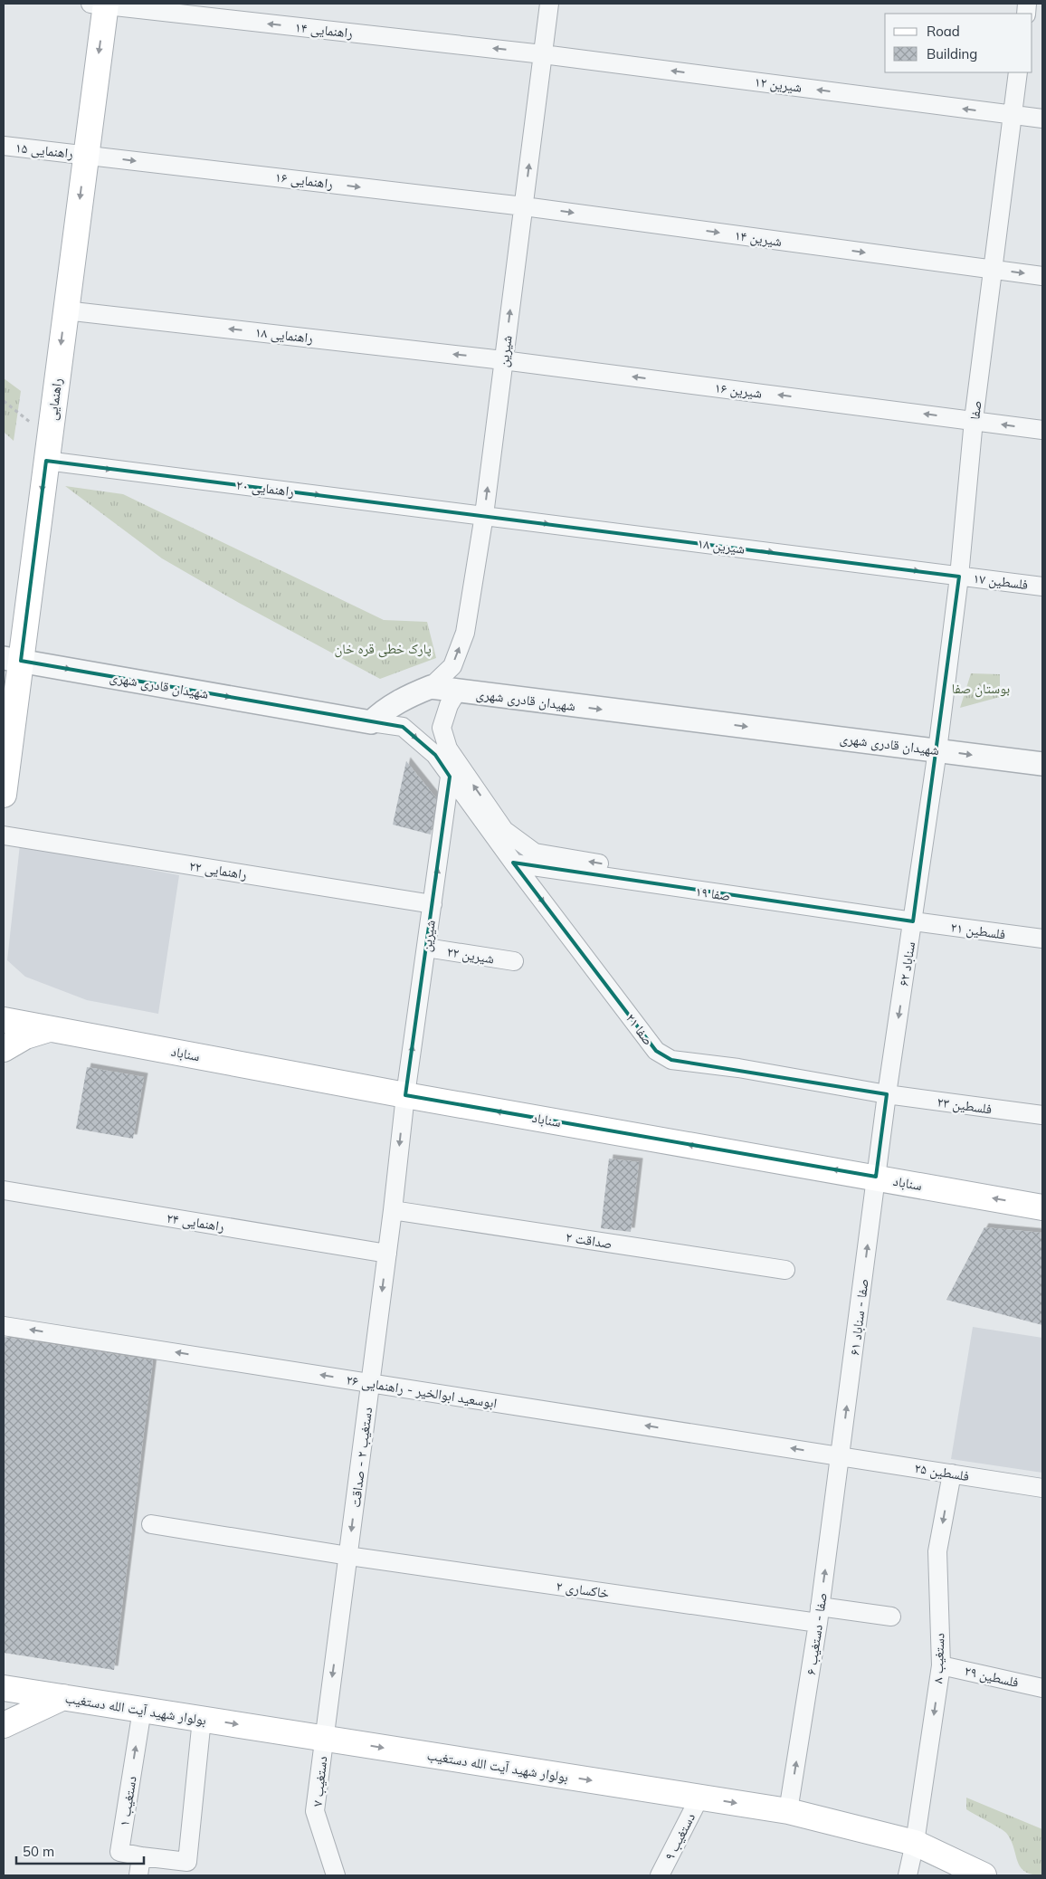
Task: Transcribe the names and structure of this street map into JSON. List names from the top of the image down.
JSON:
{
  "streets": {
    "main road": ["راهنمایی", "سناباد", "بولوار شهید آیت الله دستغیب"],
    "street": [
      "راهنمایی ۱۴",
      "شیرین ۱۲",
      "راهنمایی ۱۵",
      "راهنمایی ۱۶",
      "شیرین ۱۴",
      "راهنمایی ۱۸",
      "شیرین",
      "شیرین ۱۶",
      "صفا",
      "راهنمایی ۲۰",
      "شیرین ۱۸",
      "فلسطین ۱۷",
      "شهیدان قادری شهری",
      "راهنمایی ۲۲",
      "صفا ۱۹",
      "فلسطین ۲۱",
      "شیرین ۲۲",
      "سناباد ۶۲",
      "صفا ۲۱",
      "فلسطین ۲۳",
      "راهنمایی ۲۴",
      "صداقت ۲",
      "صفا - سناباد ۶۱",
      "ابوسعید ابوالخیر - راهنمایی ۲۶",
      "دستغیب ۲ - صداقت",
      "فلسطین ۲۵",
      "خاکساری ۲",
      "صفا - دستغیب ۶",
      "دستغیب ۸",
      "فلسطین ۲۹",
      "دستغیب ۷",
      "دستغیب ۱",
      "دستغیب ۹"
    ]
  },
  "crossings": [
    ["راهنمایی ۱۴", "شیرین ۱۲"],
    ["راهنمایی ۱۴", "شیرین"],
    ["راهنمایی ۱۴", "راهنمایی"],
    ["شیرین ۱۲", "شیرین"],
    ["شیرین ۱۲", "صفا"],
    ["راهنمایی ۱۵", "راهنمایی ۱۶"],
    ["راهنمایی ۱۵", "راهنمایی"],
    ["راهنمایی ۱۶", "شیرین ۱۴"],
    ["راهنمایی ۱۶", "شیرین"],
    ["راهنمایی ۱۶", "راهنمایی"],
    ["شیرین ۱۴", "شیرین"],
    ["شیرین ۱۴", "صفا"],
    ["راهنمایی ۱۸", "شیرین"],
    ["راهنمایی ۱۸", "شیرین ۱۶"],
    ["راهنمایی ۱۸", "راهنمایی"],
    ["شیرین", "شیرین ۱۶"],
    ["شیرین", "راهنمایی ۲۰"],
    ["شیرین", "شیرین ۱۸"],
    ["شیرین", "شهیدان قادری شهری"],
    ["شیرین", "راهنمایی ۲۲"],
    ["شیرین", "شیرین ۲۲"],
    ["شیرین", "صفا ۲۱"],
    ["شیرین", "سناباد"],
    ["شیرین", "دستغیب ۲ - صداقت"],
    ["شیرین ۱۶", "صفا"],
    ["راهنمایی", "راهنمایی ۲۰"],
    ["راهنمایی", "شهیدان قادری شهری"],
    ["صفا", "شیرین ۱۸"],
    ["صفا", "فلسطین ۱۷"],
    ["صفا", "شهیدان قادری شهری"],
    ["صفا", "سناباد ۶۲"],
    ["راهنمایی ۲۰", "شیرین ۱۸"],
    ["شیرین ۱۸", "فلسطین ۱۷"],
    ["شهیدان قادری شهری", "سناباد ۶۲"],
    ["شهیدان قادری شهری", "صفا ۲۱"],
    ["صفا ۱۹", "فلسطین ۲۱"],
    ["صفا ۱۹", "سناباد ۶۲"],
    ["صفا ۱۹", "صفا ۲۱"],
    ["فلسطین ۲۱", "سناباد ۶۲"],
    ["سناباد ۶۲", "صفا ۲۱"],
    ["سناباد ۶۲", "سناباد"],
    ["سناباد ۶۲", "فلسطین ۲۳"],
    ["سناباد ۶۲", "صفا - سناباد ۶۱"],
    ["صفا ۲۱", "فلسطین ۲۳"],
    ["سناباد", "صفا - سناباد ۶۱"],
    ["سناباد", "دستغیب ۲ - صداقت"],
    ["راهنمایی ۲۴", "دستغیب ۲ - صداقت"],
    ["صداقت ۲", "دستغیب ۲ - صداقت"],
    ["صفا - سناباد ۶۱", "ابوسعید ابوالخیر - راهنمایی ۲۶"],
    ["صفا - سناباد ۶۱", "فلسطین ۲۵"],
    ["صفا - سناباد ۶۱", "صفا - دستغیب ۶"],
    ["ابوسعید ابوالخیر - راهنمایی ۲۶", "دستغیب ۲ - صداقت"],
    ["ابوسعید ابوالخیر - راهنمایی ۲۶", "فلسطین ۲۵"],
    ["ابوسعید ابوالخیر - راهنمایی ۲۶", "صفا - دستغیب ۶"],
    ["دستغیب ۲ - صداقت", "خاکساری ۲"],
    ["دستغیب ۲ - صداقت", "بولوار شهید آیت الله دستغیب"],
    ["دستغیب ۲ - صداقت", "دستغیب ۷"],
    ["فلسطین ۲۵", "صفا - دستغیب ۶"],
    ["فلسطین ۲۵", "دستغیب ۸"],
    ["خاکساری ۲", "صفا - دستغیب ۶"],
    ["صفا - دستغیب ۶", "بولوار شهید آیت الله دستغیب"],
    ["دستغیب ۸", "فلسطین ۲۹"],
    ["دستغیب ۸", "بولوار شهید آیت الله دستغیب"],
    ["بولوار شهید آیت الله دستغیب", "دستغیب ۷"],
    ["بولوار شهید آیت الله دستغیب", "دستغیب ۱"],
    ["بولوار شهید آیت الله دستغیب", "دستغیب ۹"]
  ],
  "one_way": [
    "راهنمایی ۱۴",
    "شیرین ۱۲",
    "راهنمایی ۱۶",
    "شیرین ۱۴",
    "راهنمایی ۱۸",
    "شیرین",
    "شیرین ۱۶",
    "راهنمایی",
    "راهنمایی ۲۰",
    "شیرین ۱۸",
    "شهیدان قادری شهری",
    "سناباد ۶۲",
    "صفا ۲۱",
    "سناباد",
    "صفا - سناباد ۶۱",
    "ابوسعید ابوالخیر - راهنمایی ۲۶",
    "دستغیب ۲ - صداقت",
    "صفا - دستغیب ۶",
    "دستغیب ۸",
    "بولوار شهید آیت الله دستغیب",
    "دستغیب ۱"
  ],
  "parks": ["پارک خطی قره خان", "بوستان صفا"],
  "legend": ["Road", "Building"],
  "scale_bar": "50 m"
}
